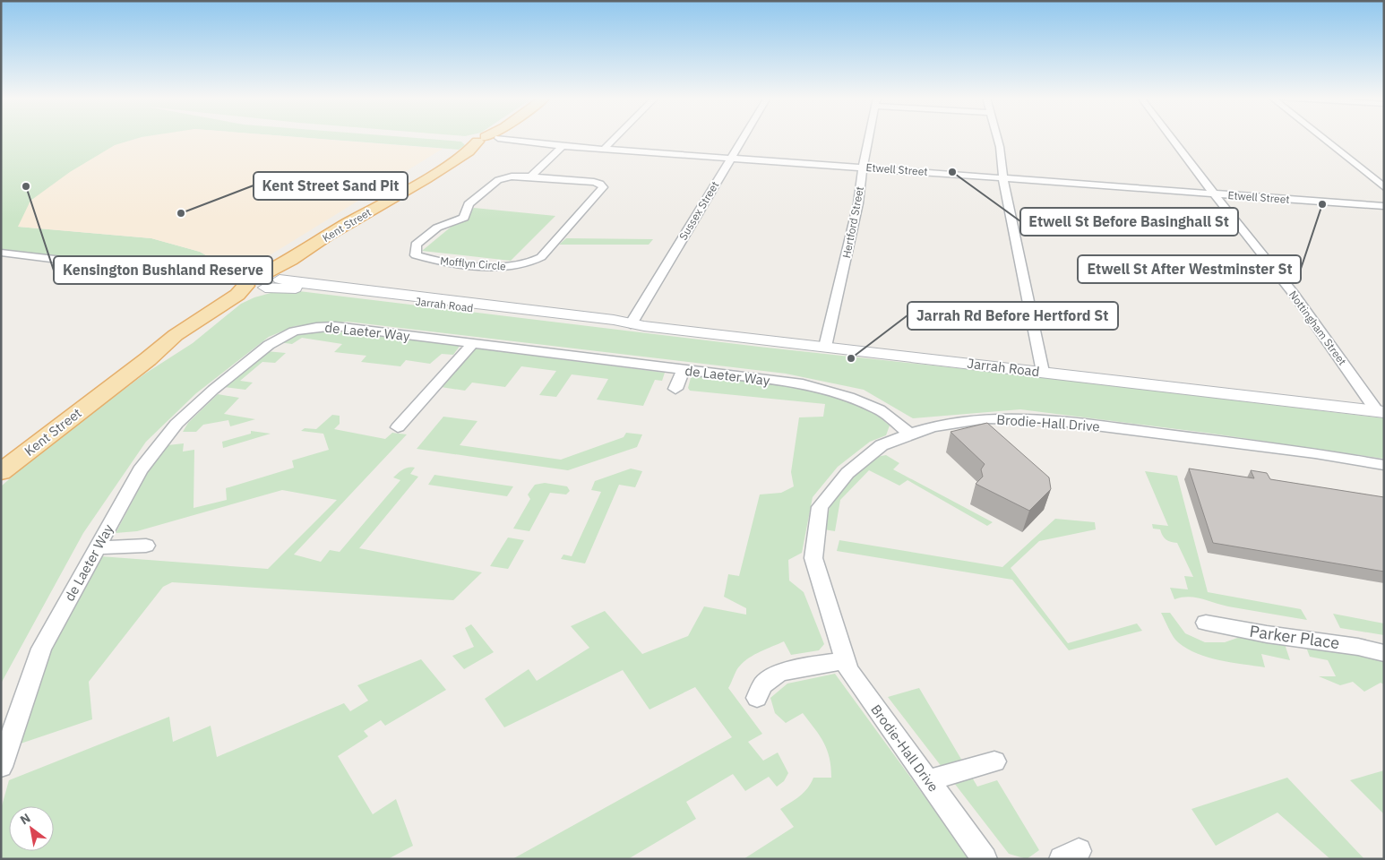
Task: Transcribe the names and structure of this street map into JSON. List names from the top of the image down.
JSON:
{
  "streets": {
    "main road": ["Kent Street"],
    "street": [
      "Etwell Street",
      "Sussex Street",
      "Hertford Street",
      "Mofflyn Circle",
      "Jarrah Road",
      "Nottingham Street",
      "de Laeter Way",
      "Brodie-Hall Drive",
      "Parker Place"
    ]
  },
  "crossings": [
    ["Etwell Street", "Sussex Street"],
    ["Etwell Street", "Hertford Street"],
    ["Etwell Street", "Kent Street"],
    ["Etwell Street", "Nottingham Street"],
    ["Sussex Street", "Jarrah Road"],
    ["Hertford Street", "Jarrah Road"],
    ["Kent Street", "Jarrah Road"],
    ["Jarrah Road", "Nottingham Street"],
    ["de Laeter Way", "Brodie-Hall Drive"]
  ],
  "places": [
    "Etwell St Before Basinghall St",
    "Kensington Bushland Reserve",
    "Etwell St After Westminster St",
    "Kent Street Sand Pit",
    "Jarrah Rd Before Hertford St"
  ],
  "north": "top left"
}
